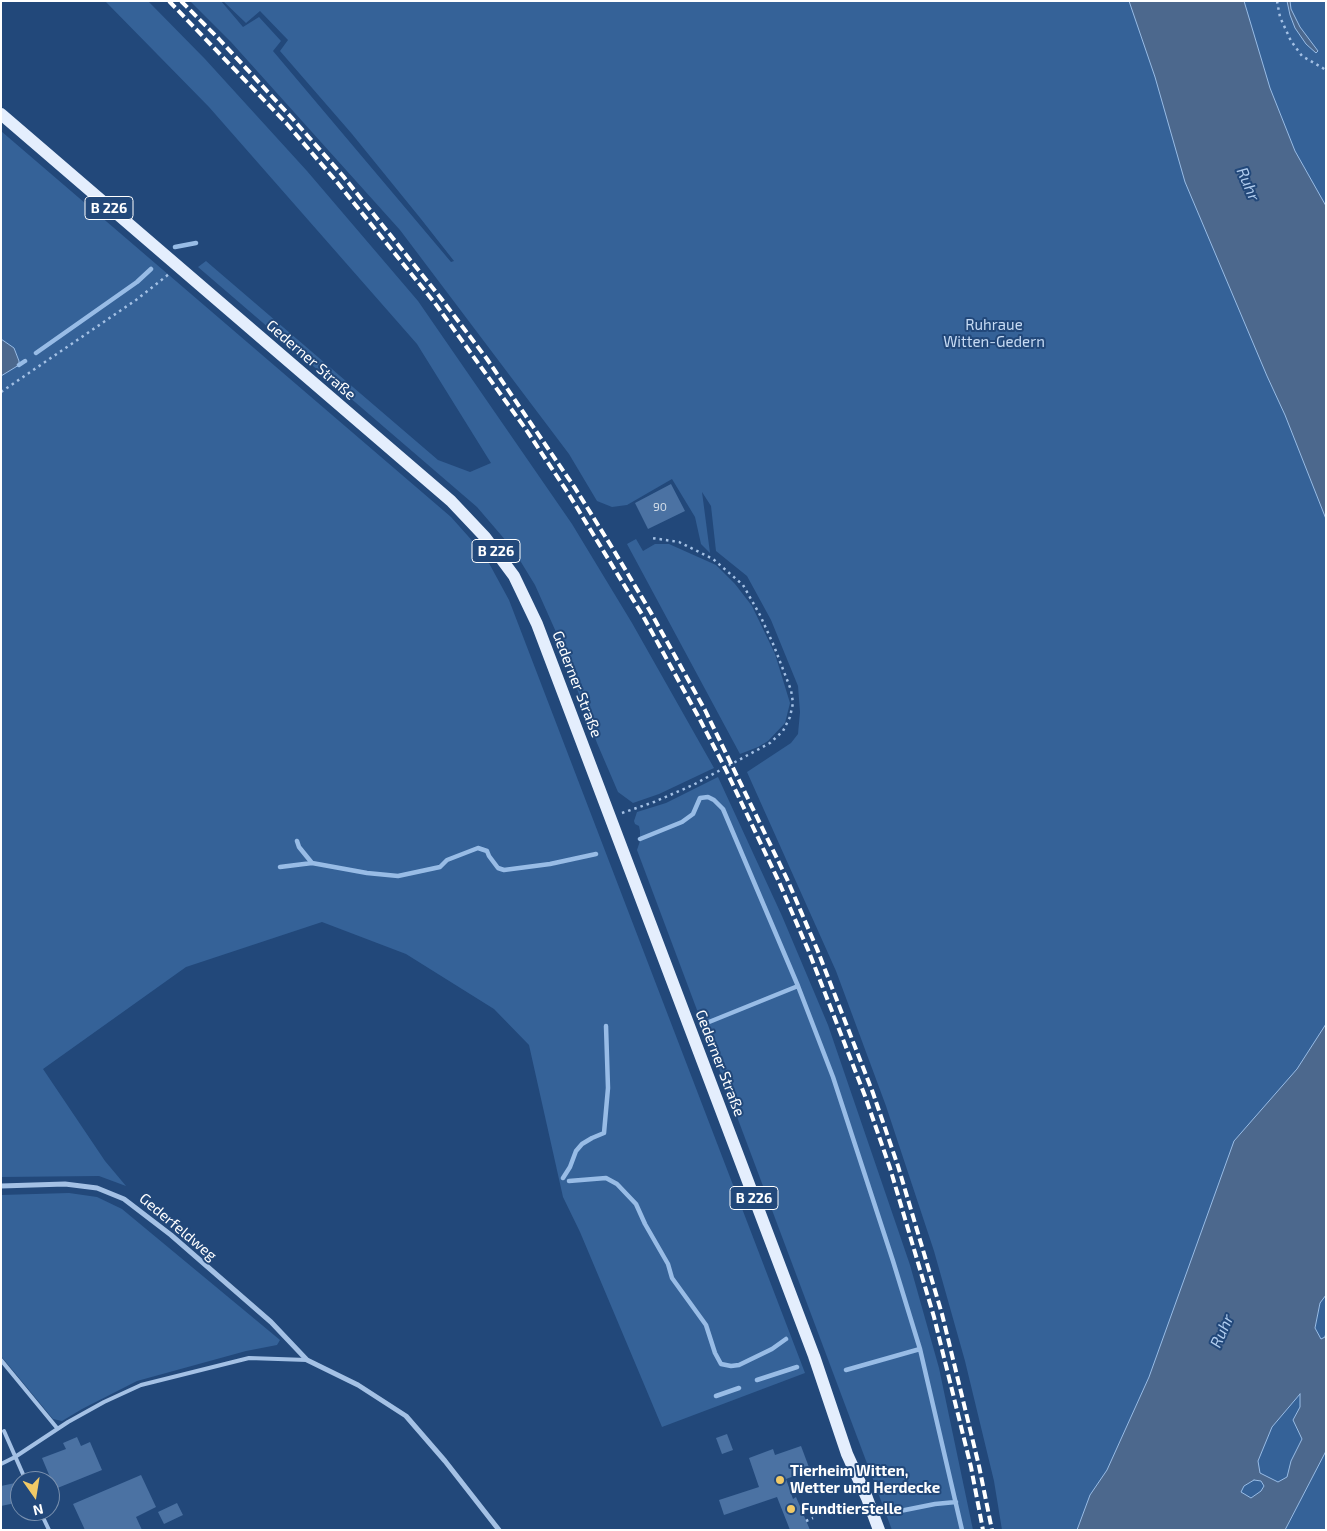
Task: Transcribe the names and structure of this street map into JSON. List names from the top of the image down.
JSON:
{
  "streets": {
    "main road": ["B 226", "Gederner Straße"],
    "street": ["Gederfeldweg"]
  },
  "water": ["Ruhr"],
  "parks": ["Ruhraue Witten-Gedern"],
  "places": ["Tierheim Witten, Wetter und Herdecke", "Fundtierstelle"],
  "house_numbers": ["90"],
  "north": "bottom"
}
